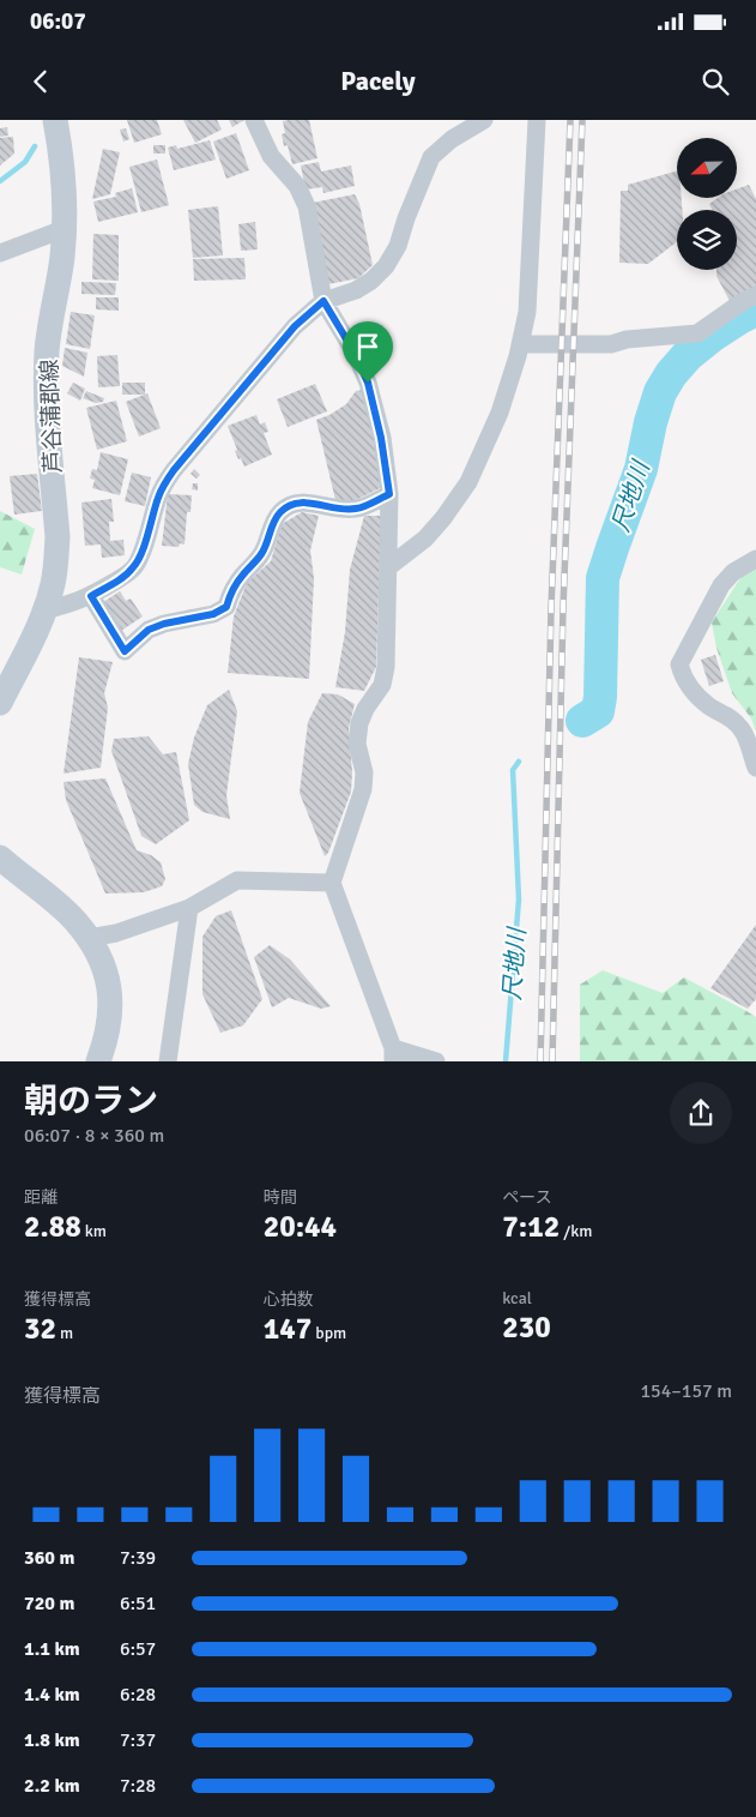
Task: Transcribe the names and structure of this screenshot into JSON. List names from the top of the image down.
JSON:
{
  "streets": {
    "main road": ["芦谷蒲郡線"]
  },
  "water": ["尺地川"],
  "north": "left",
  "page": {
    "status": "06:07",
    "header": "Pacely",
    "heading": ["朝のラン", "06:07 · 8 × 360 m"],
    "stats": [
      ["距離", "2.88 km"],
      ["時間", "20:44"],
      ["ペース", "7:12 /km"],
      ["獲得標高", "32 m"],
      ["心拍数", "147 bpm"],
      ["kcal", "230"]
    ],
    "chart": ["獲得標高", "154–157 m"],
    "list": [
      {
        "name": "360 m",
        "note": "7:39"
      },
      {
        "name": "720 m",
        "note": "6:51"
      },
      {
        "name": "1.1 km",
        "note": "6:57"
      },
      {
        "name": "1.4 km",
        "note": "6:28"
      },
      {
        "name": "1.8 km",
        "note": "7:37"
      },
      {
        "name": "2.2 km",
        "note": "7:28"
      }
    ]
  }
}
